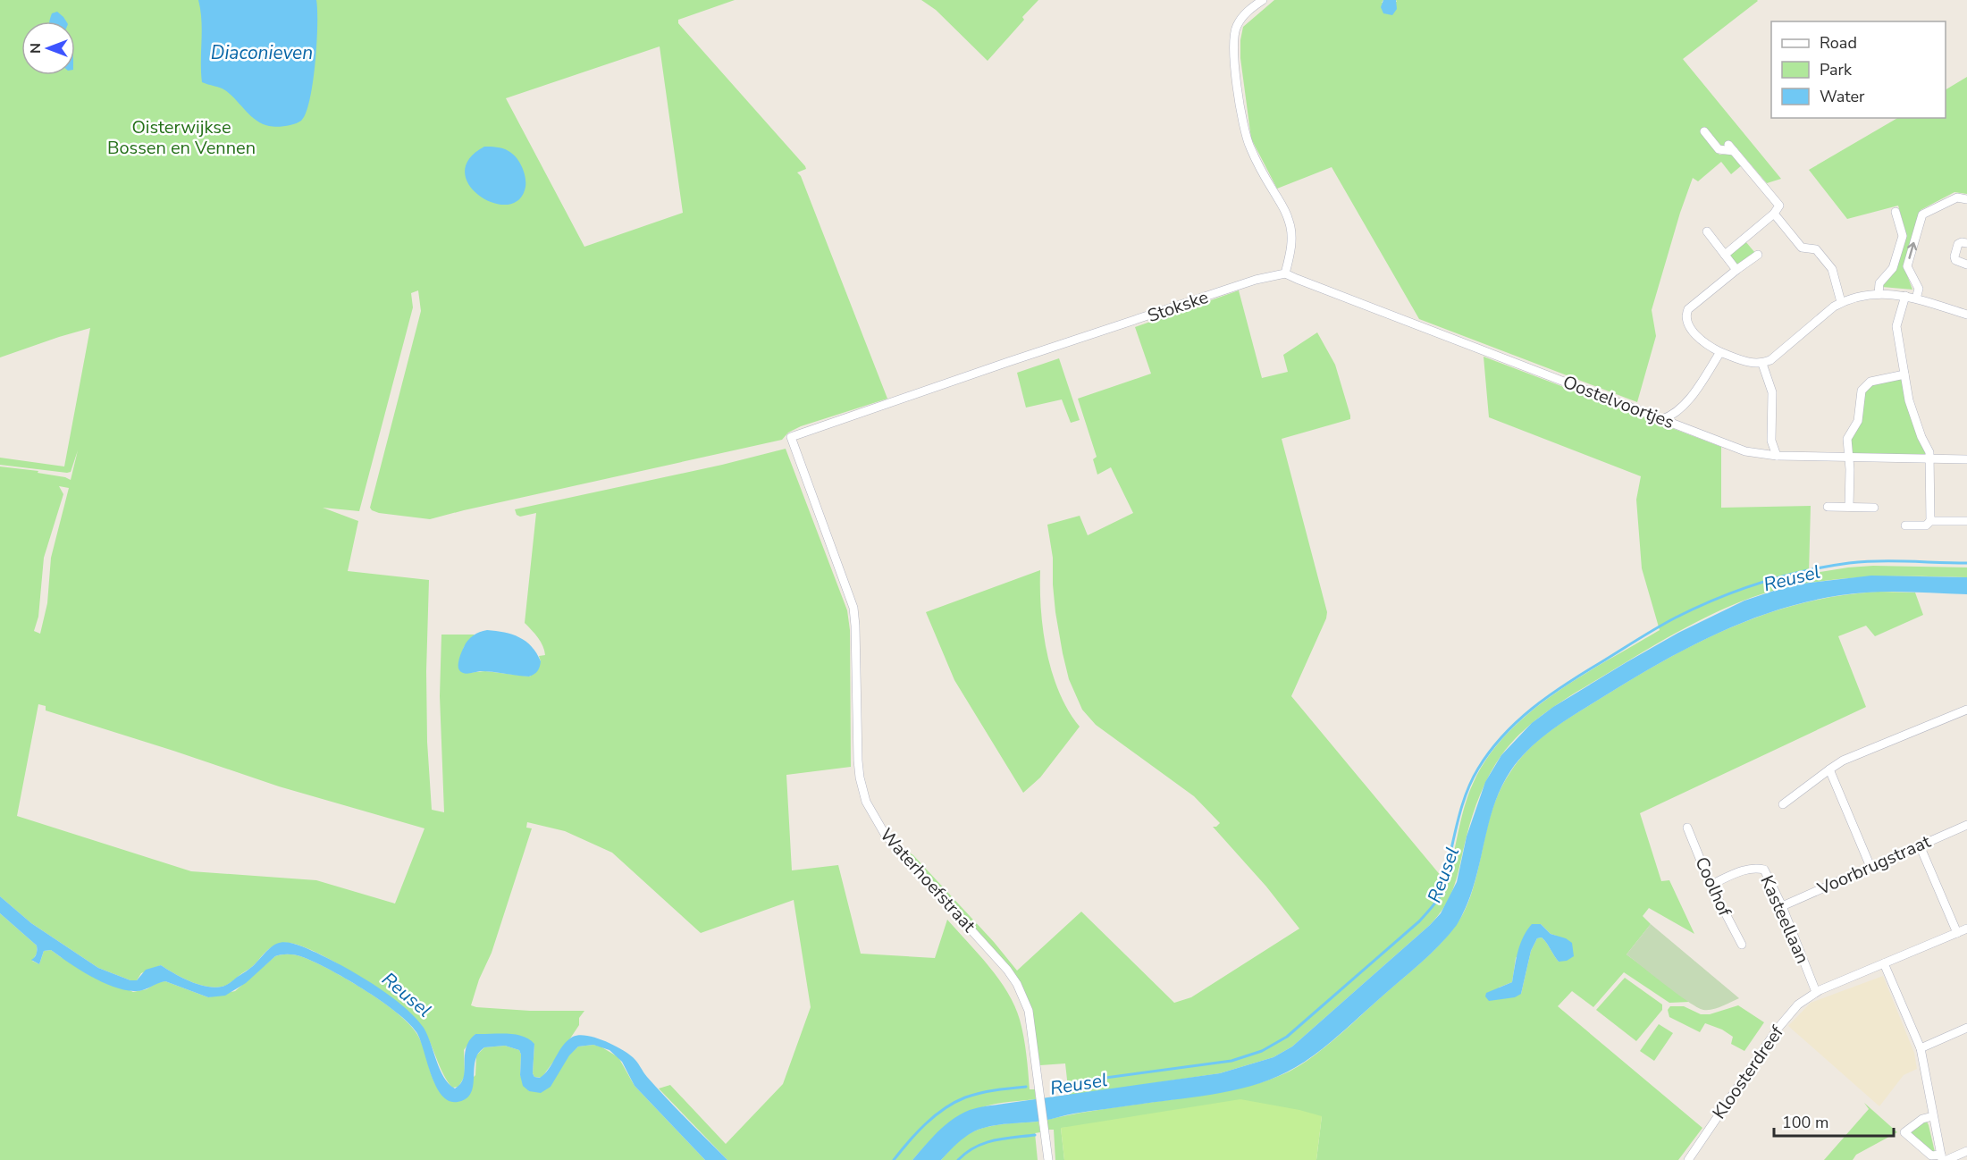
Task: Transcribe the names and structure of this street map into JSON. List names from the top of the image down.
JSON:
{
  "streets": {
    "street": [
      "Stokske",
      "Oostelvoortjes",
      "Voorbrugstraat",
      "Waterhoefstraat",
      "Coolhof",
      "Kasteellaan",
      "Kloosterdreef"
    ]
  },
  "crossings": [
    ["Stokske", "Oostelvoortjes"],
    ["Stokske", "Waterhoefstraat"],
    ["Voorbrugstraat", "Kasteellaan"],
    ["Coolhof", "Kasteellaan"],
    ["Kasteellaan", "Kloosterdreef"]
  ],
  "water": ["Diaconieven", "Reusel"],
  "parks": ["Oisterwijkse Bossen en Vennen"],
  "legend": ["Road", "Park", "Water"],
  "scale_bar": "100 m",
  "north": "left"
}
